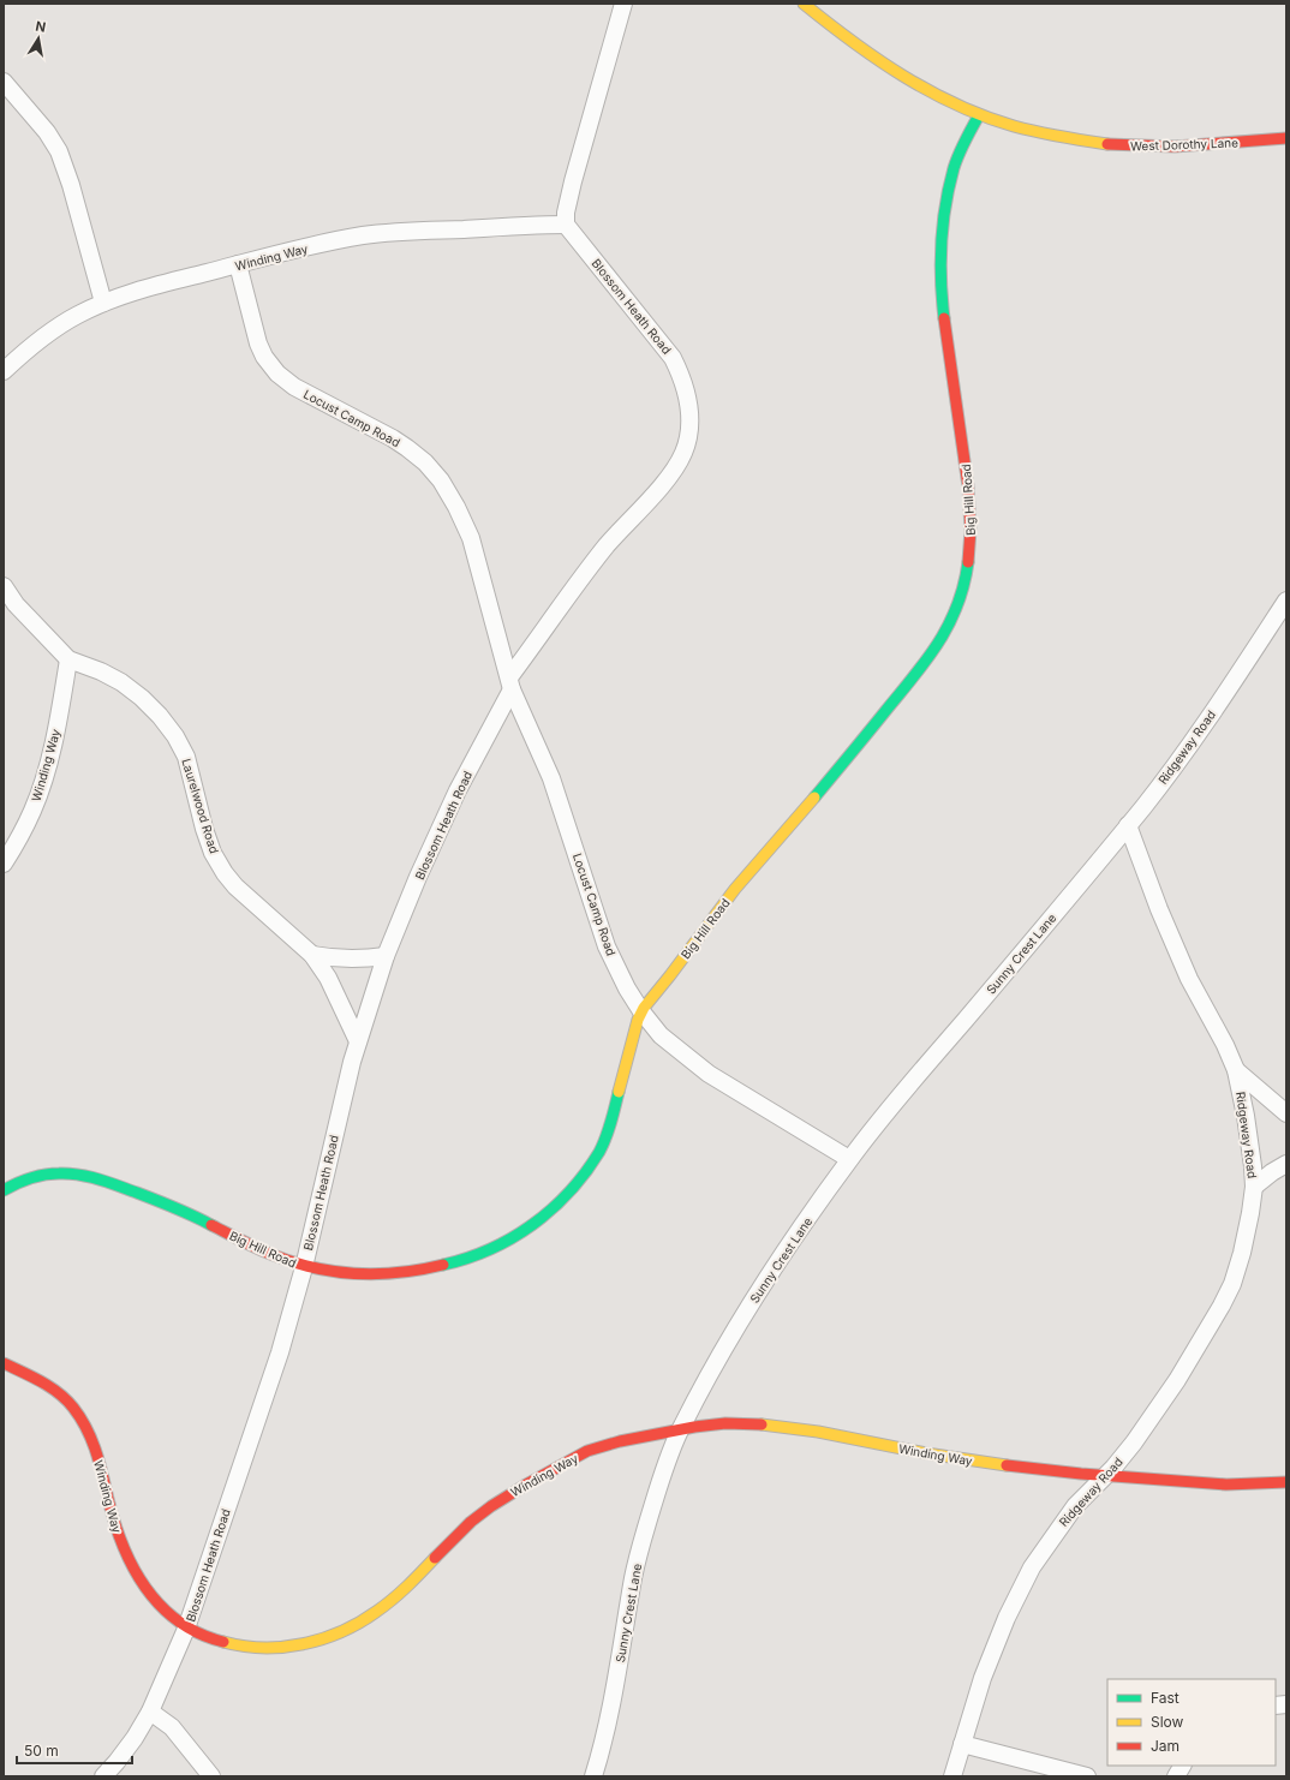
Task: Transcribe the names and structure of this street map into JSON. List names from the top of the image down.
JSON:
{
  "streets": {
    "street": [
      "West Dorothy Lane",
      "Winding Way",
      "Blossom Heath Road",
      "Locust Camp Road",
      "Big Hill Road",
      "Ridgeway Road",
      "Laurelwood Road",
      "Sunny Crest Lane"
    ]
  },
  "crossings": [
    ["West Dorothy Lane", "Big Hill Road"],
    ["Winding Way", "Blossom Heath Road"],
    ["Winding Way", "Locust Camp Road"],
    ["Winding Way", "Ridgeway Road"],
    ["Winding Way", "Laurelwood Road"],
    ["Winding Way", "Sunny Crest Lane"],
    ["Blossom Heath Road", "Locust Camp Road"],
    ["Blossom Heath Road", "Big Hill Road"],
    ["Blossom Heath Road", "Laurelwood Road"],
    ["Locust Camp Road", "Big Hill Road"],
    ["Locust Camp Road", "Sunny Crest Lane"],
    ["Ridgeway Road", "Sunny Crest Lane"]
  ],
  "legend": ["Fast", "Slow", "Jam"],
  "scale_bar": "50 m",
  "north": "top"
}
